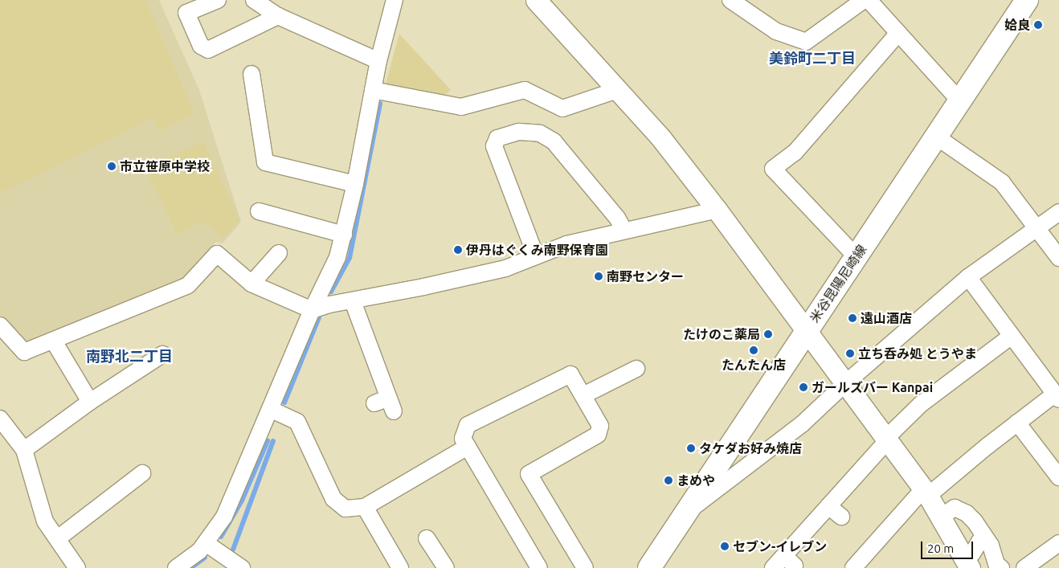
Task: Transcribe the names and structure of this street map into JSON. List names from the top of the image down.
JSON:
{
  "streets": {
    "main road": ["米谷昆陽尼崎線"]
  },
  "districts": ["美鈴町二丁目", "南野北二丁目"],
  "places": [
    "姶良",
    "市立笹原中学校",
    "伊丹はぐくみ南野保育園",
    "南野センター",
    "遠山酒店",
    "たけのこ薬局",
    "たんたん店",
    "立ち呑み処 とうやま",
    "ガールズバー Kanpai",
    "タケダお好み焼店",
    "まめや",
    "セブン-イレブン"
  ],
  "scale_bar": "20 m"
}
